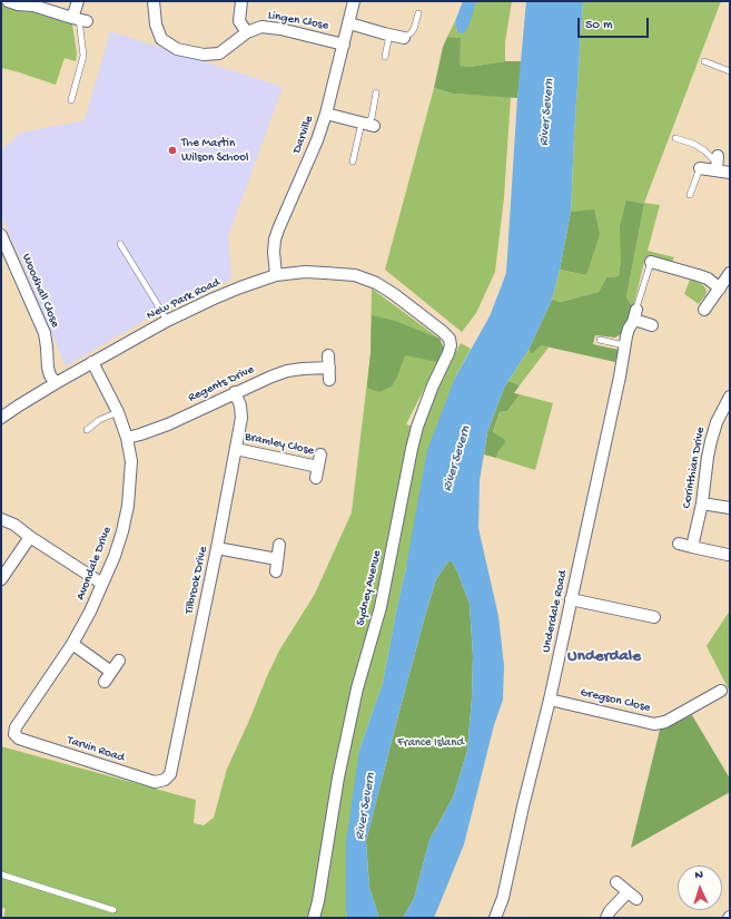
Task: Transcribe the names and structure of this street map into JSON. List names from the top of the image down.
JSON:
{
  "streets": {
    "street": [
      "Lingen Close",
      "Darville",
      "Woodhall Close",
      "New Park Road",
      "Regents Drive",
      "Bramley Close",
      "Corinthian Drive",
      "Avondale Drive",
      "Tilbrook Drive",
      "Sydney Avenue",
      "Underdale Road",
      "Gregson Close",
      "Tarvin Road"
    ]
  },
  "crossings": [
    ["Lingen Close", "Darville"],
    ["Darville", "New Park Road"],
    ["Woodhall Close", "New Park Road"],
    ["New Park Road", "Avondale Drive"],
    ["New Park Road", "Sydney Avenue"],
    ["Regents Drive", "Avondale Drive"],
    ["Regents Drive", "Tilbrook Drive"],
    ["Bramley Close", "Tilbrook Drive"],
    ["Avondale Drive", "Tarvin Road"],
    ["Tilbrook Drive", "Tarvin Road"],
    ["Underdale Road", "Gregson Close"]
  ],
  "districts": ["Underdale"],
  "water": ["River Severn"],
  "parks": ["France Island"],
  "places": ["The Martin Wilson School"],
  "scale_bar": "50 m",
  "north": "top"
}
